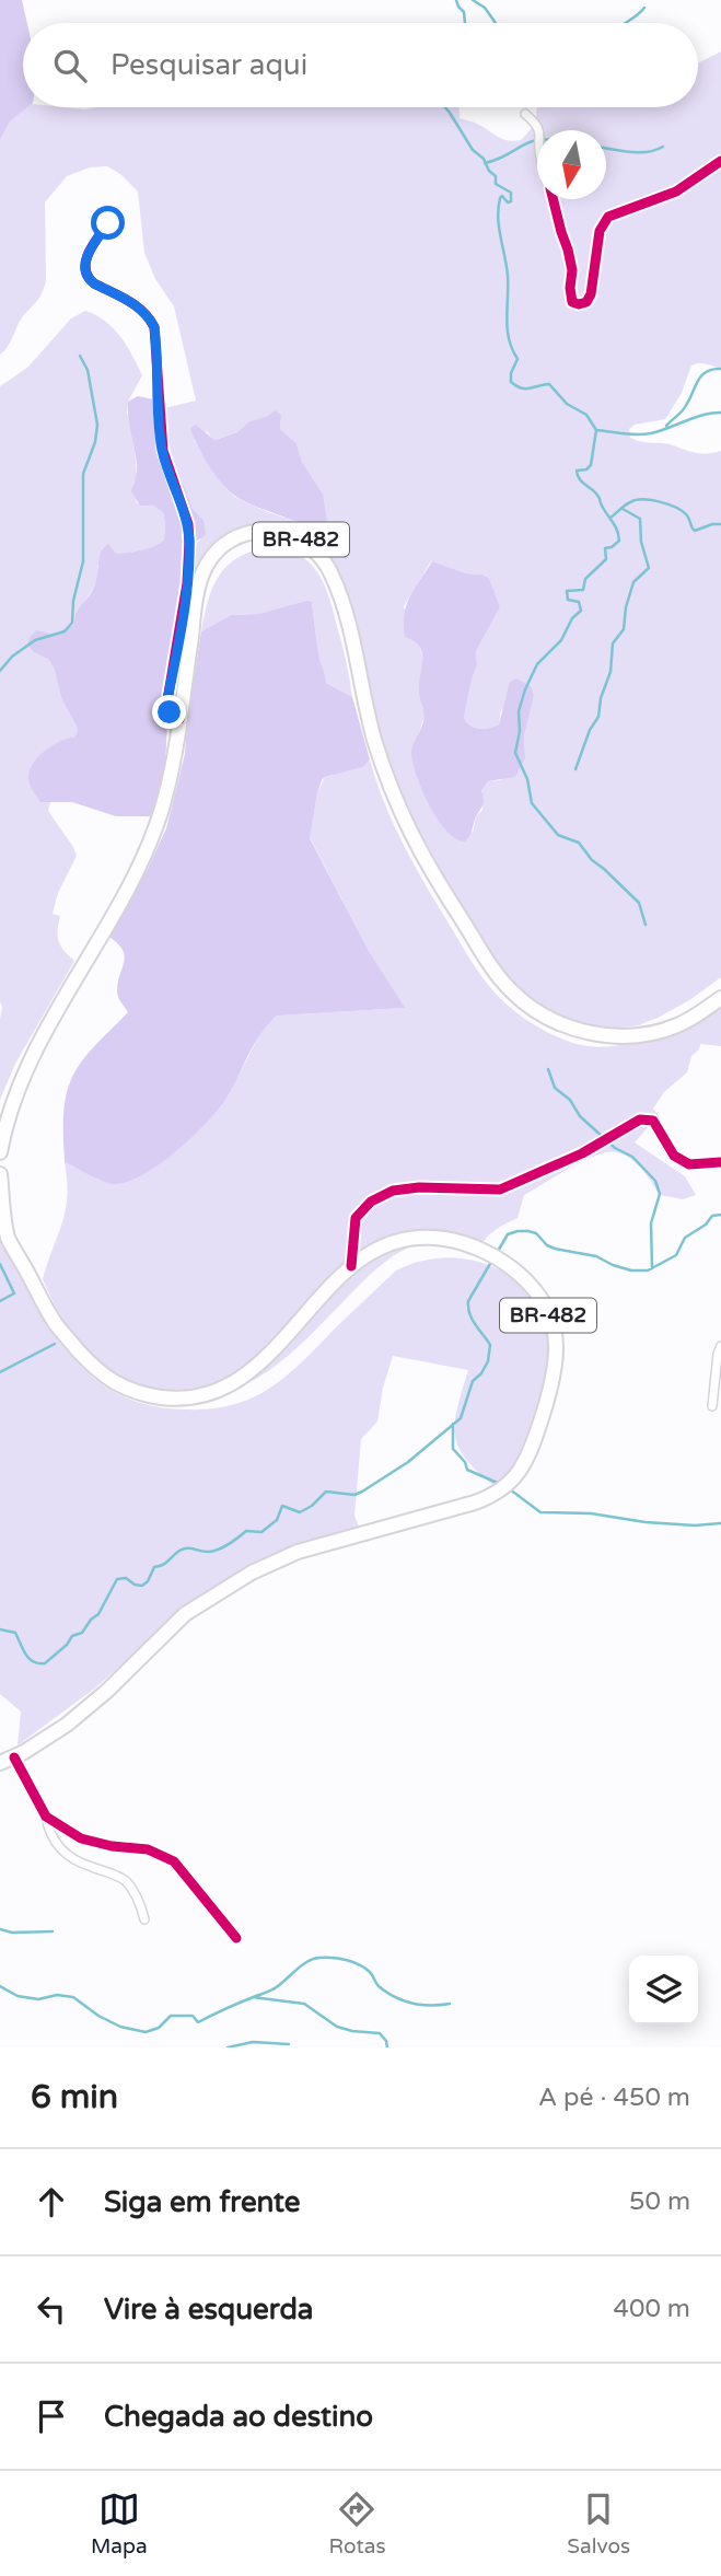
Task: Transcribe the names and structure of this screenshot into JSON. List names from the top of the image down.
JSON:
{
  "streets": {
    "highway": ["BR-482"]
  },
  "north": "bottom",
  "page": {
    "search": "Pesquisar aqui",
    "heading": ["6 min", "A pé · 450 m"],
    "list": [
      ["Siga em frente", "50 m"],
      ["Vire à esquerda", "400 m"],
      "Chegada ao destino"
    ],
    "nav": ["Mapa", "Rotas", "Salvos"]
  }
}
